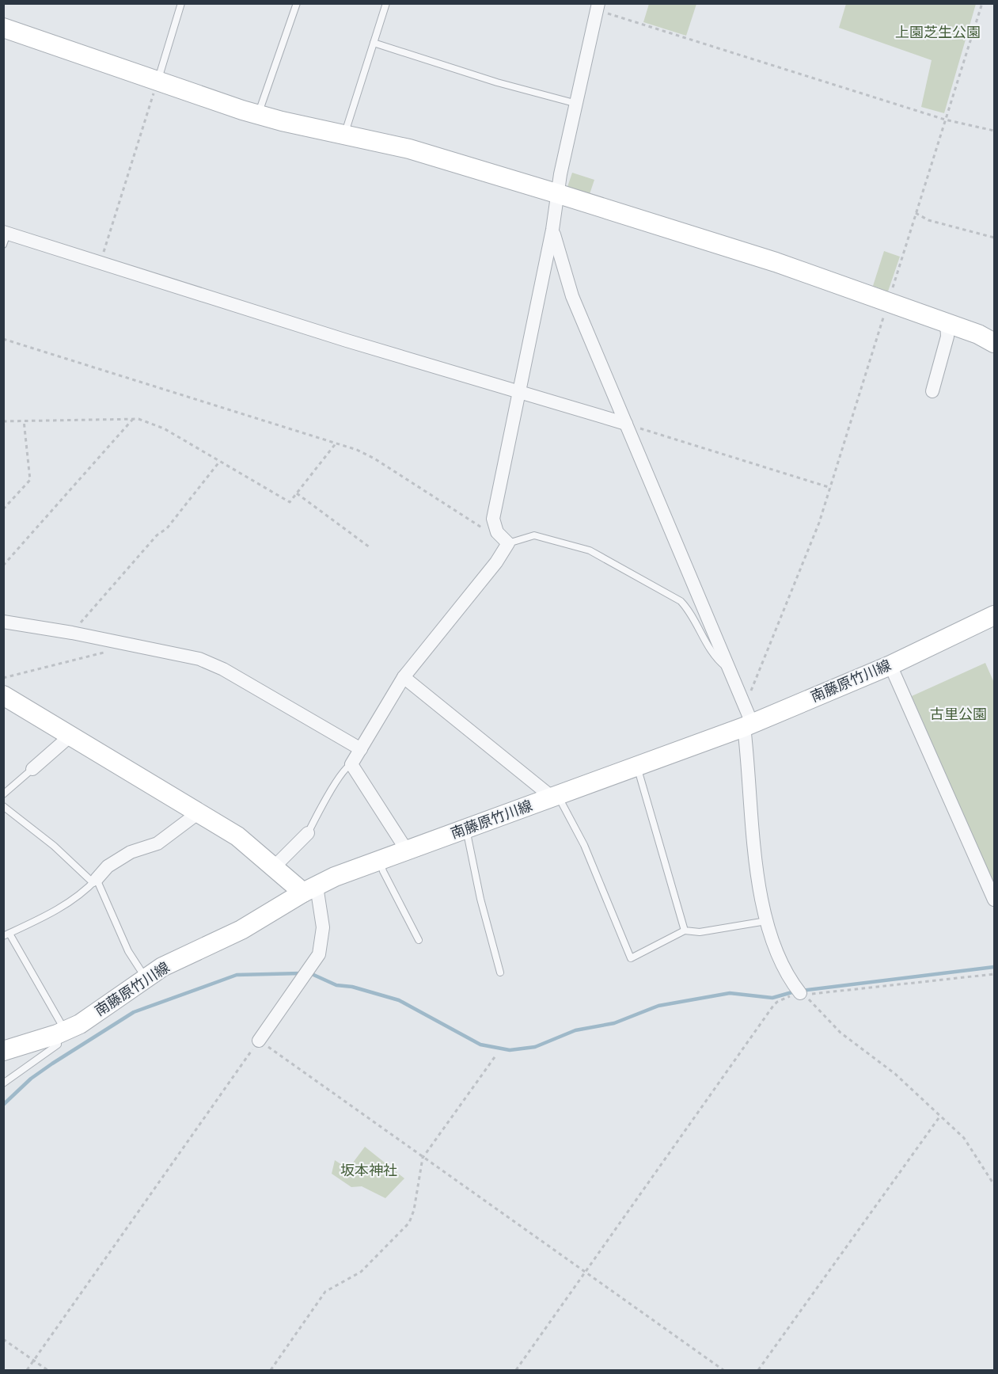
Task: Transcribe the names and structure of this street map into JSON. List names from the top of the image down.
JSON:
{
  "streets": {
    "street": ["南藤原竹川線"]
  },
  "parks": ["上園芝生公園", "古里公園", "坂本神社"]
}
